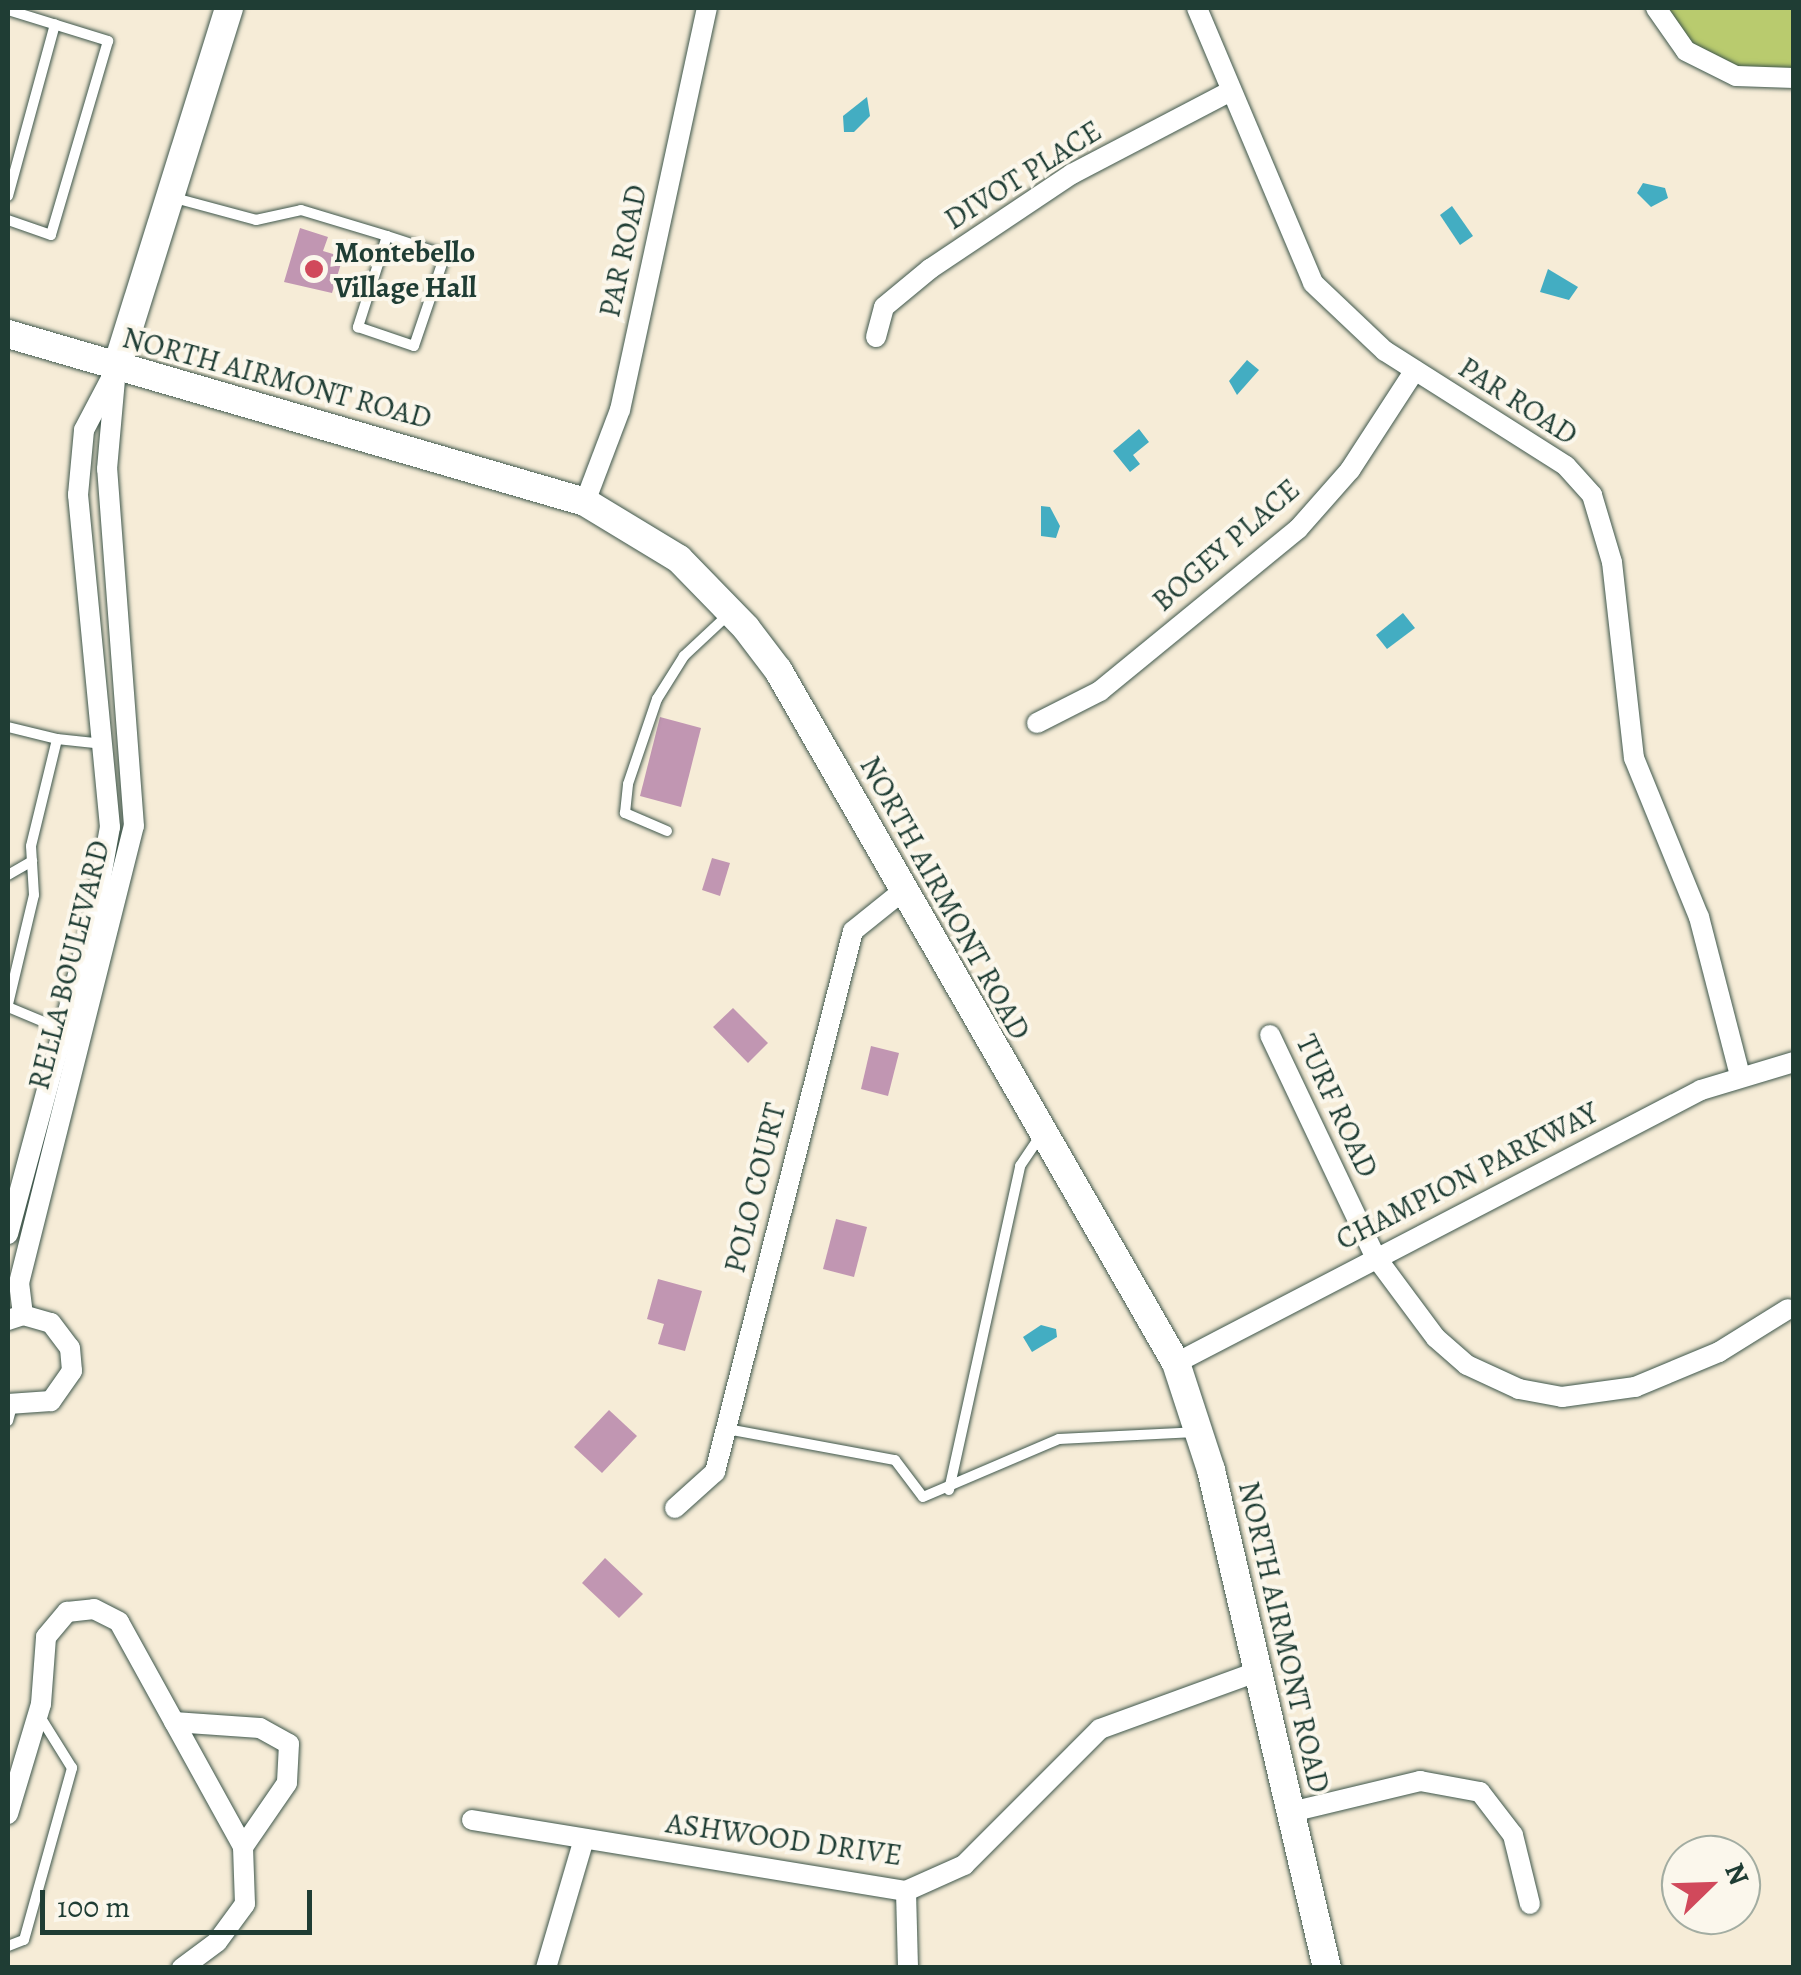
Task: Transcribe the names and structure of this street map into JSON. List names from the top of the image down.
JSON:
{
  "streets": {
    "street": [
      "DIVOT PLACE",
      "PAR ROAD",
      "NORTH AIRMONT ROAD",
      "BOGEY PLACE",
      "RELLA BOULEVARD",
      "TURF ROAD",
      "CHAMPION PARKWAY",
      "POLO COURT",
      "ASHWOOD DRIVE"
    ]
  },
  "crossings": [
    ["DIVOT PLACE", "PAR ROAD"],
    ["PAR ROAD", "NORTH AIRMONT ROAD"],
    ["PAR ROAD", "BOGEY PLACE"],
    ["PAR ROAD", "CHAMPION PARKWAY"],
    ["NORTH AIRMONT ROAD", "RELLA BOULEVARD"],
    ["NORTH AIRMONT ROAD", "CHAMPION PARKWAY"],
    ["NORTH AIRMONT ROAD", "POLO COURT"],
    ["NORTH AIRMONT ROAD", "ASHWOOD DRIVE"],
    ["TURF ROAD", "CHAMPION PARKWAY"]
  ],
  "places": ["Montebello Village Hall"],
  "scale_bar": "100 m",
  "north": "top right"
}
